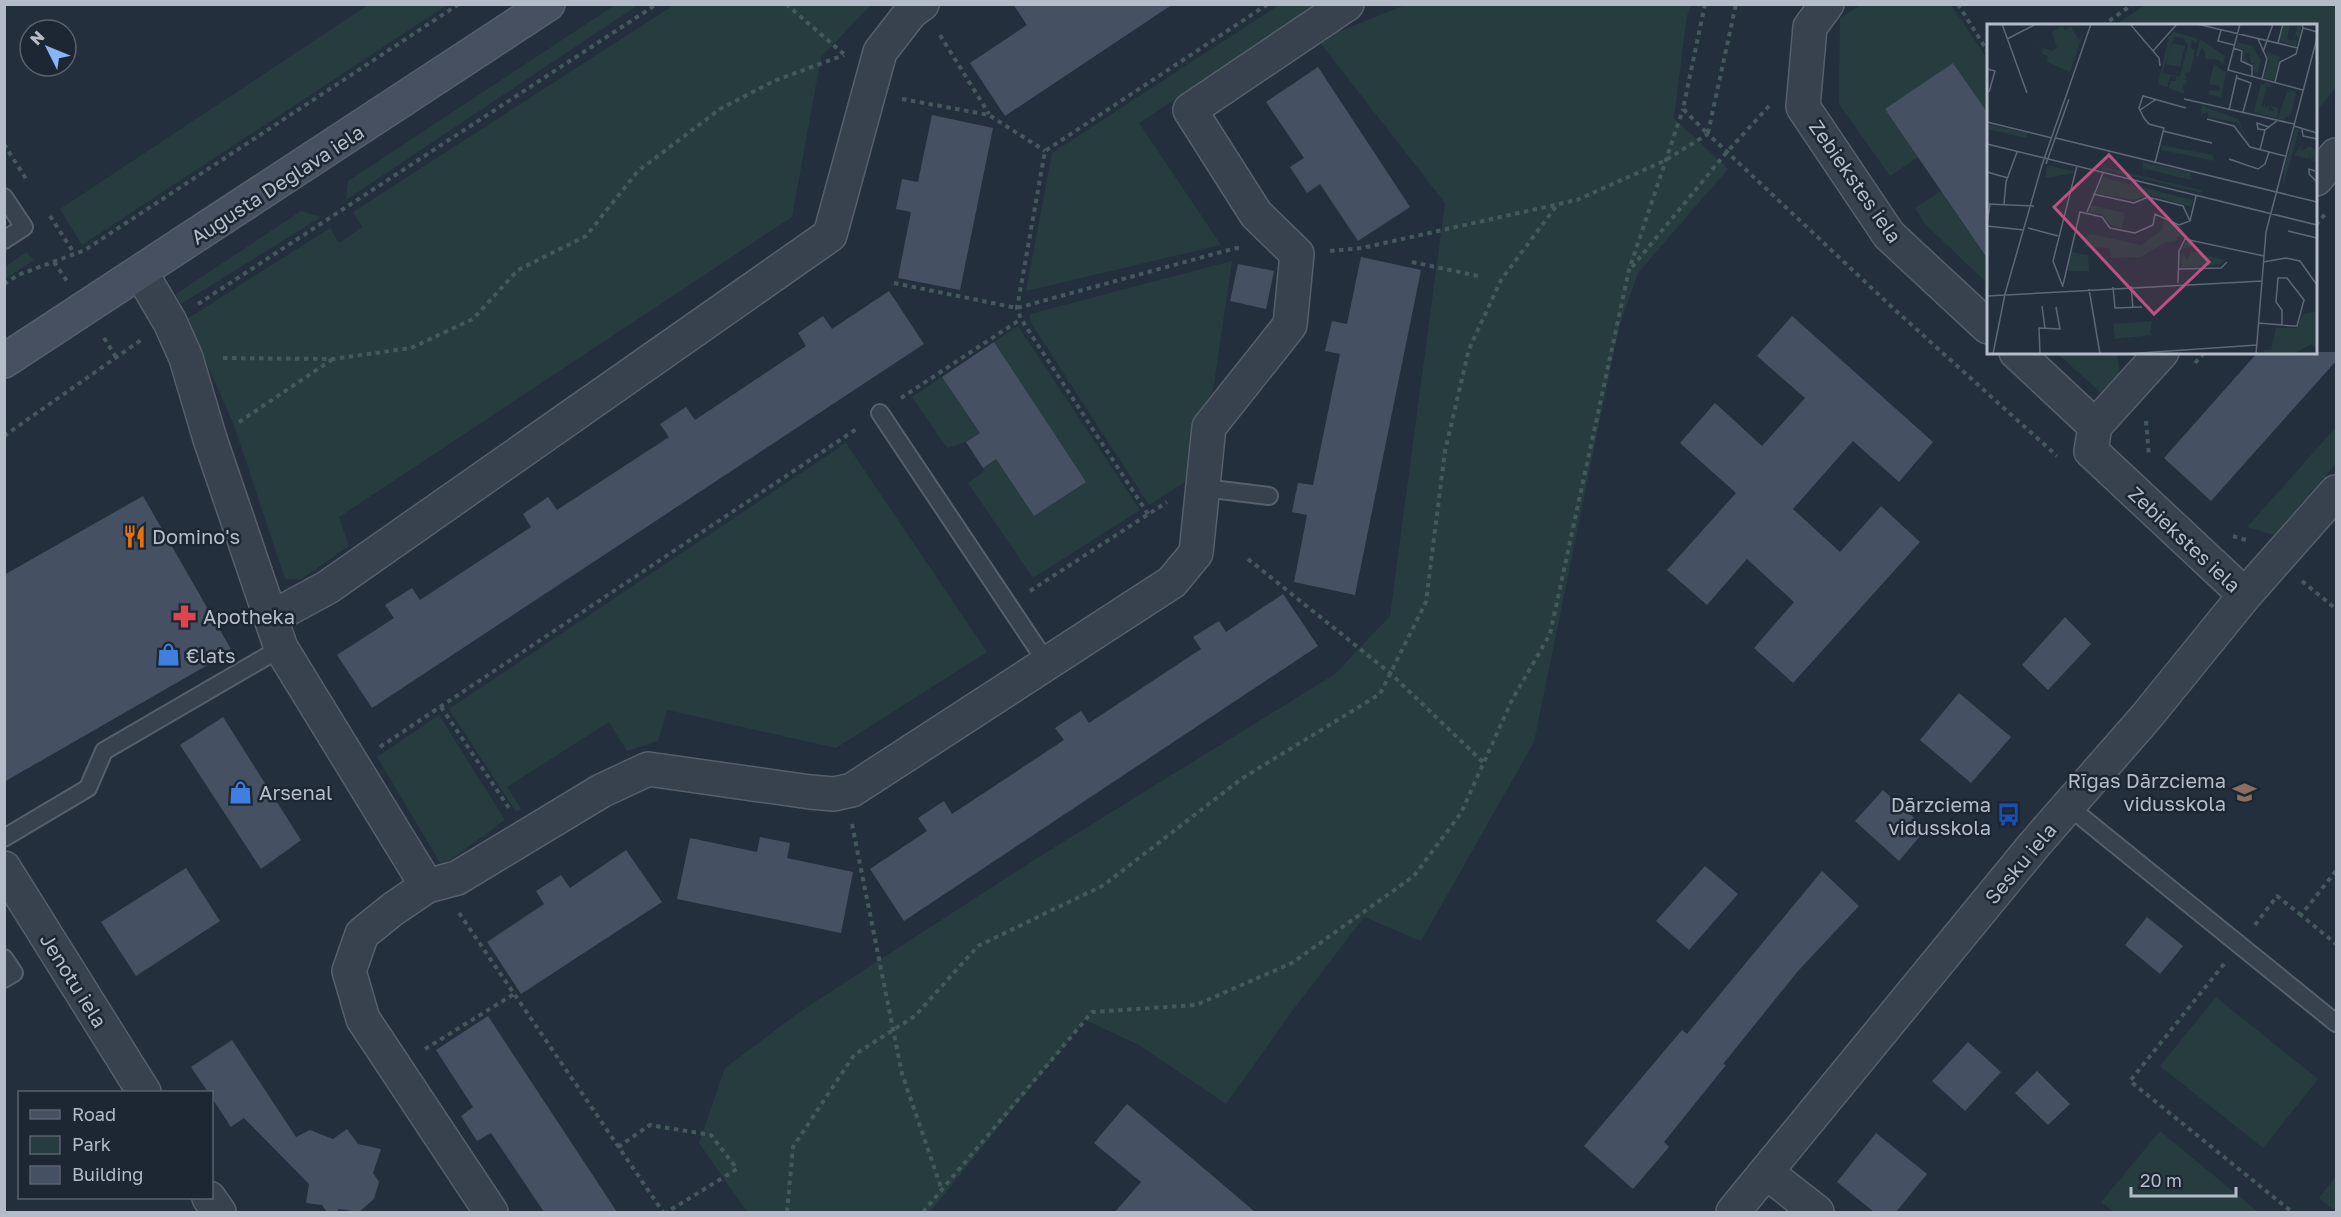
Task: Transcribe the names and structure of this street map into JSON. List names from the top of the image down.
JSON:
{
  "streets": {
    "main road": ["Augusta Deglava iela"],
    "street": ["Zebiekstes iela", "Sesku iela", "Jenotu iela"]
  },
  "crossings": [
    ["Zebiekstes iela", "Sesku iela"]
  ],
  "places": {
    "restaurant": ["Domino's"],
    "pharmacy": ["Apotheka"],
    "shop": ["€lats", "Arsenal"],
    "school or university": ["Rīgas Dārzciema vidusskola"],
    "bus stop": ["Dārzciema vidusskola"]
  },
  "legend": ["Road", "Park", "Building"],
  "scale_bar": "20 m",
  "north": "top left"
}
